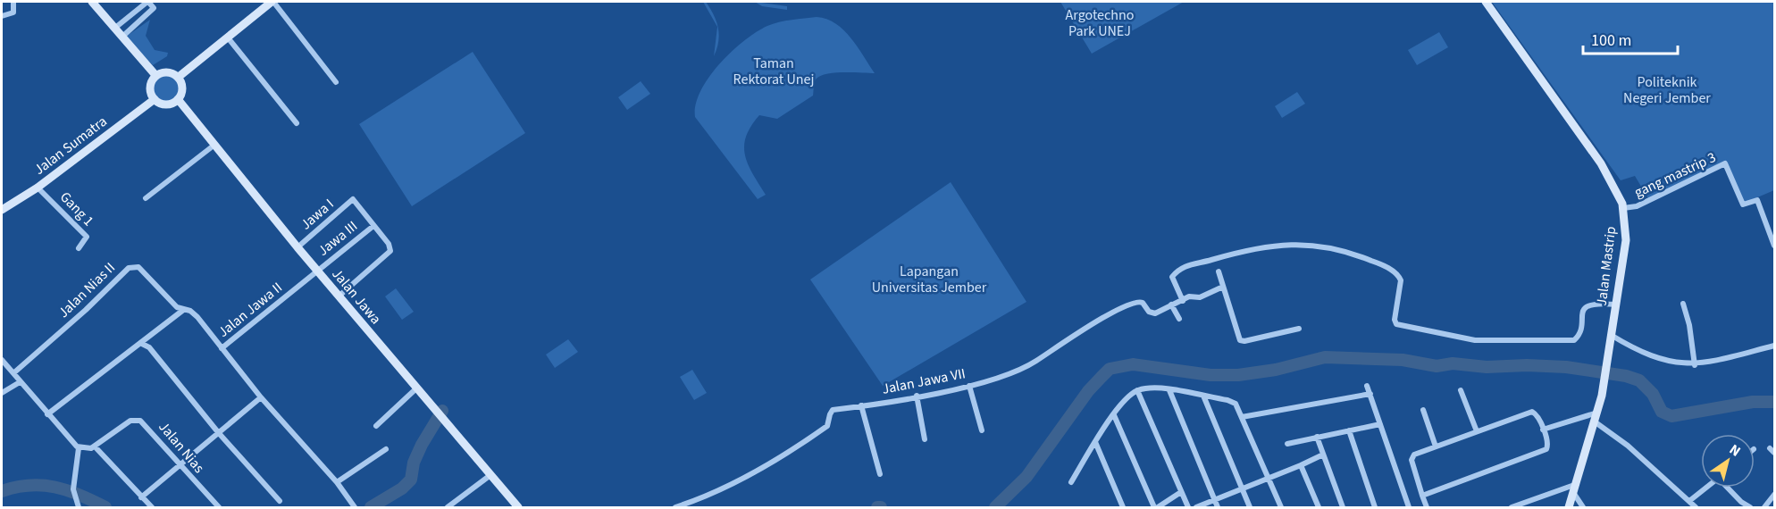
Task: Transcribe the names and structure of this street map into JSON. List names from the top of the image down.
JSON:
{
  "streets": {
    "main road": ["Jalan Sumatra", "Jalan Mastrip", "Jalan Jawa"],
    "street": [
      "gang mastrip 3",
      "Gang 1",
      "Jawa I",
      "Jawa III",
      "Jalan Nias II",
      "Jalan Jawa II",
      "Jalan Jawa VII",
      "Jalan Nias"
    ]
  },
  "crossings": [
    ["Jalan Sumatra", "Gang 1"],
    ["Jalan Sumatra", "Jalan Jawa"],
    ["gang mastrip 3", "Jalan Mastrip"],
    ["Jawa I", "Jawa III"],
    ["Jawa I", "Jalan Jawa"],
    ["Jawa III", "Jalan Jawa"],
    ["Jawa III", "Jalan Jawa II"],
    ["Jalan Nias II", "Jalan Jawa II"],
    ["Jalan Jawa", "Jalan Jawa II"]
  ],
  "parks": [
    "Argotechno Park UNEJ",
    "Taman Rektorat Unej",
    "Politeknik Negeri Jember",
    "Lapangan Universitas Jember"
  ],
  "scale_bar": "100 m",
  "north": "top right"
}
